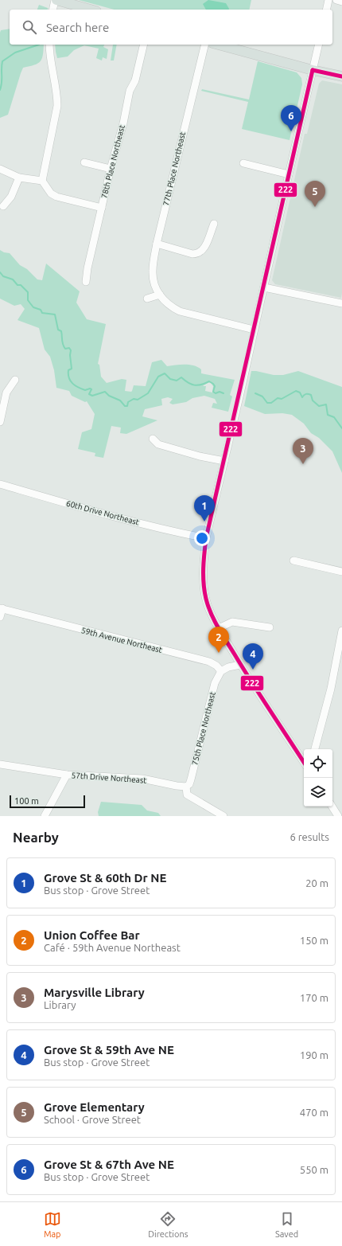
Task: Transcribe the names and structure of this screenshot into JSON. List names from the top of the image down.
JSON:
{
  "streets": {
    "street": [
      "78th Place Northeast",
      "77th Place Northeast",
      "60th Drive Northeast",
      "59th Avenue Northeast",
      "75th Place Northeast",
      "57th Drive Northeast"
    ]
  },
  "crossings": [
    ["59th Avenue Northeast", "75th Place Northeast"],
    ["75th Place Northeast", "57th Drive Northeast"]
  ],
  "lines": ["transit line 222"],
  "scale_bar": "100 m",
  "page": {
    "search": "Search here",
    "pins": [
      "6",
      "5",
      "3",
      "1",
      "2",
      "4"
    ],
    "scale": "100 m",
    "heading": ["Nearby", "6 results"],
    "list": [
      {
        "mark": "1",
        "name": "Grove St & 60th Dr NE",
        "note": "Bus stop · Grove Street",
        "value": "20 m"
      },
      {
        "mark": "2",
        "name": "Union Coffee Bar",
        "note": "Café · 59th Avenue Northeast",
        "value": "150 m"
      },
      {
        "mark": "3",
        "name": "Marysville Library",
        "note": "Library",
        "value": "170 m"
      },
      {
        "mark": "4",
        "name": "Grove St & 59th Ave NE",
        "note": "Bus stop · Grove Street",
        "value": "190 m"
      },
      {
        "mark": "5",
        "name": "Grove Elementary",
        "note": "School · Grove Street",
        "value": "470 m"
      },
      {
        "mark": "6",
        "name": "Grove St & 67th Ave NE",
        "note": "Bus stop · Grove Street",
        "value": "550 m"
      }
    ],
    "nav": ["Map", "Directions", "Saved"]
  }
}
